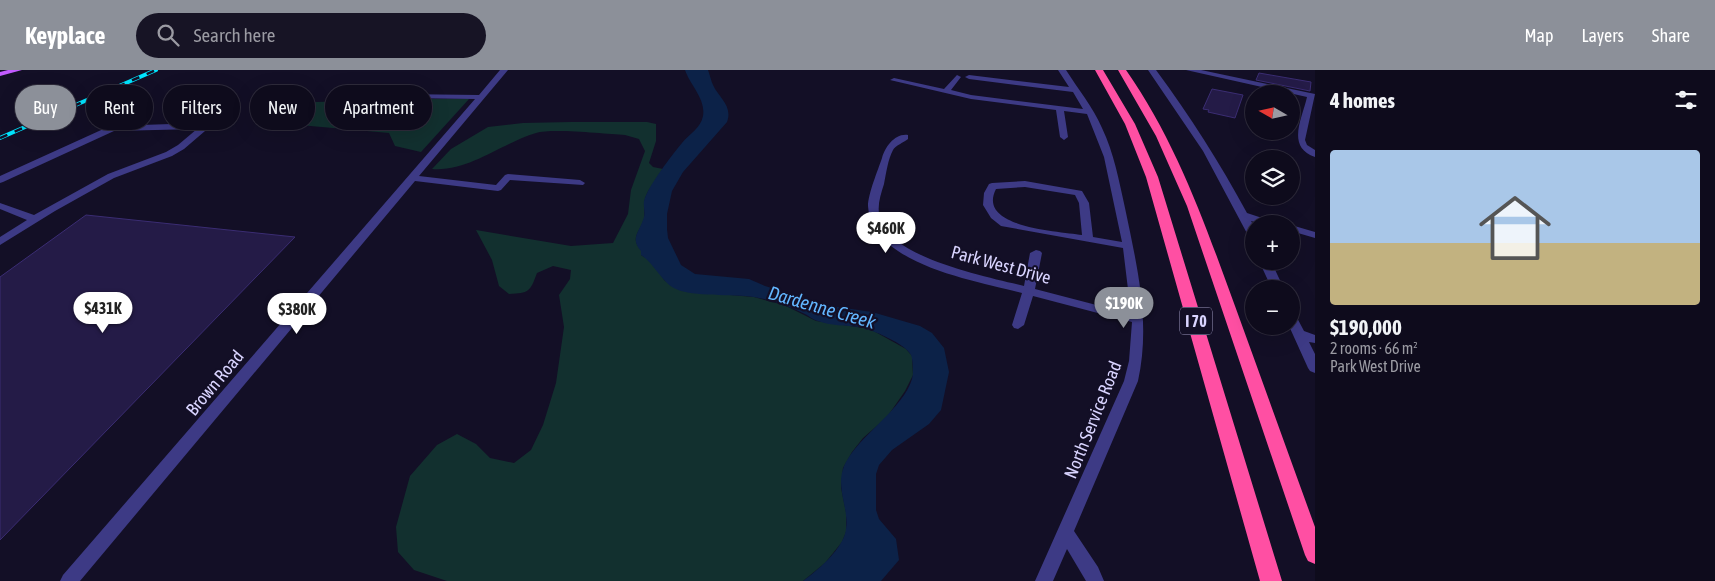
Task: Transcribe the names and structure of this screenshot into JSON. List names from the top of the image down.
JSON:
{
  "streets": {
    "highway": ["I 70"],
    "street": ["Park West Drive", "Brown Road", "North Service Road"]
  },
  "crossings": [
    ["Park West Drive", "North Service Road"]
  ],
  "water": ["Dardenne Creek"],
  "north": "left",
  "page": {
    "header": "Keyplace",
    "search": "Search here",
    "nav": ["Map", "Layers", "Share"],
    "heading": "4 homes",
    "map_buttons": ["+", "−"],
    "chip": [
      "Buy",
      "Rent",
      "Filters",
      "New",
      "Apartment"
    ],
    "list": [
      {
        "name": "$190,000",
        "note": "2 rooms · 66 m² · Park West Drive"
      }
    ],
    "price": [
      "$460K",
      "$190K",
      "$431K",
      "$380K"
    ]
  }
}
